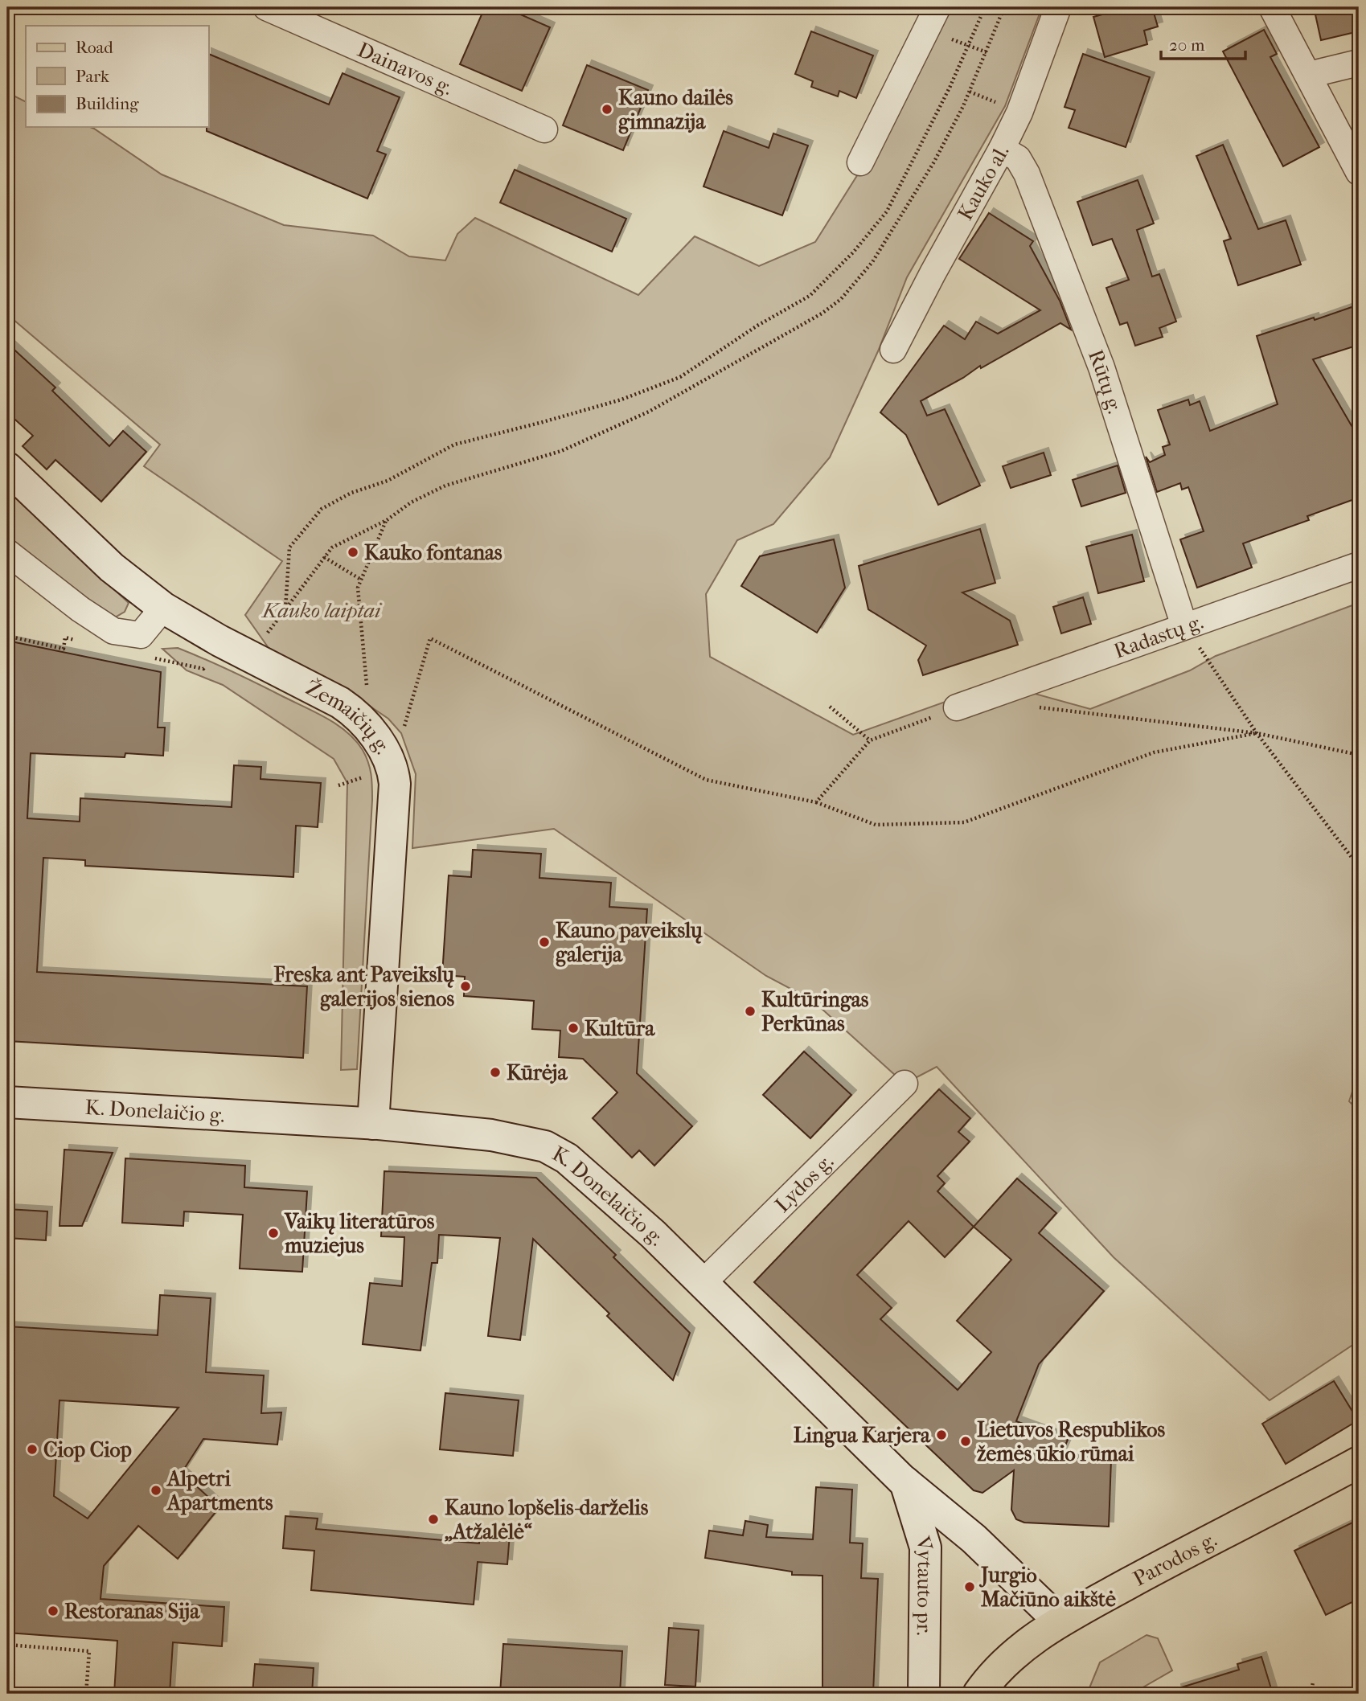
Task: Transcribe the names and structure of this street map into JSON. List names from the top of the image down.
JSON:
{
  "streets": {
    "main road": ["Parodos g."],
    "street": [
      "Dainavos g.",
      "Kauko al.",
      "Rūtų g.",
      "Radastų g.",
      "Žemaičių g.",
      "K. Donelaičio g.",
      "Lydos g.",
      "Vytauto pr."
    ]
  },
  "crossings": [
    ["Kauko al.", "Rūtų g."],
    ["Rūtų g.", "Radastų g."],
    ["Žemaičių g.", "K. Donelaičio g."],
    ["K. Donelaičio g.", "Lydos g."],
    ["K. Donelaičio g.", "Parodos g."],
    ["K. Donelaičio g.", "Vytauto pr."]
  ],
  "parks": ["Kauko laiptai"],
  "places": [
    "Kauno dailės gimnazija",
    "Kauko fontanas",
    "Kauno paveikslų galerija",
    "Freska ant Paveikslų galerijos sienos",
    "Kultūringas Perkūnas",
    "Kultūra",
    "Kūrėja",
    "Vaikų literatūros muziejus",
    "Lingua Karjera",
    "Lietuvos Respublikos žemės ūkio rūmai",
    "Ciop Ciop",
    "Alpetri Apartments",
    "Kauno lopšelis-darželis „Atžalėlė“",
    "Jurgio Mačiūno aikštė",
    "Restoranas Sija"
  ],
  "legend": ["Road", "Park", "Building"],
  "scale_bar": "20 m"
}
